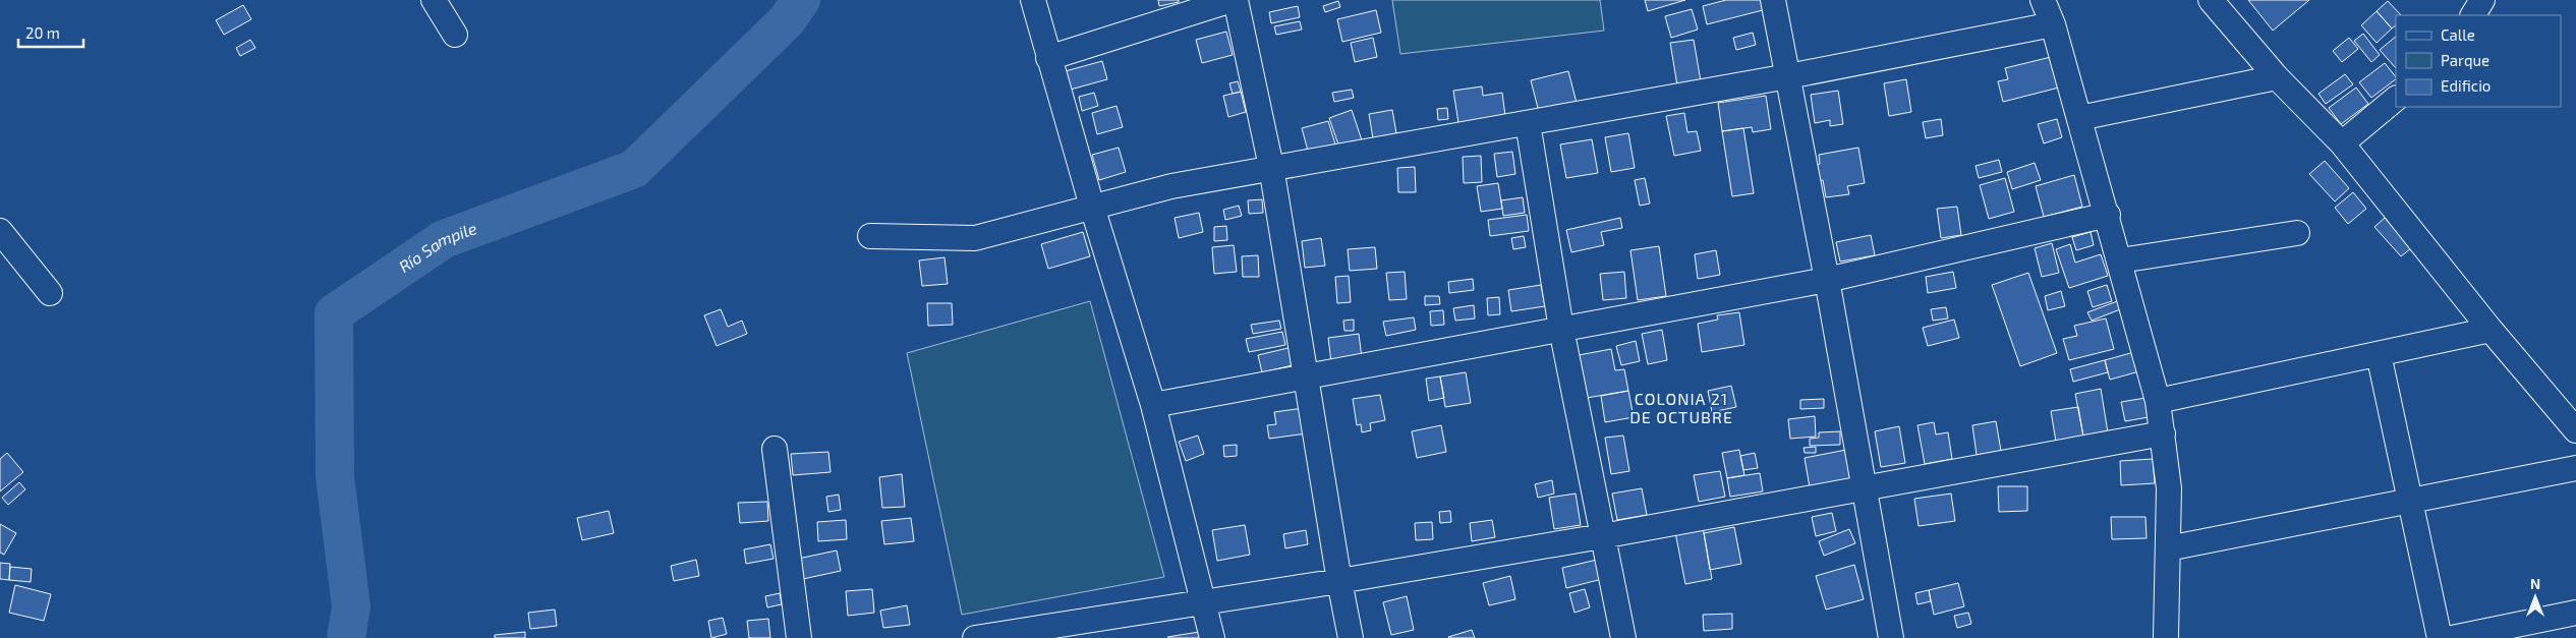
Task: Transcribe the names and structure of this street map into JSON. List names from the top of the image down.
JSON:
{
  "districts": ["COLONIA 21 DE OCTUBRE"],
  "water": ["Río Sampile"],
  "legend": ["Calle", "Parque", "Edificio"],
  "scale_bar": "20 m",
  "north": "top"
}
